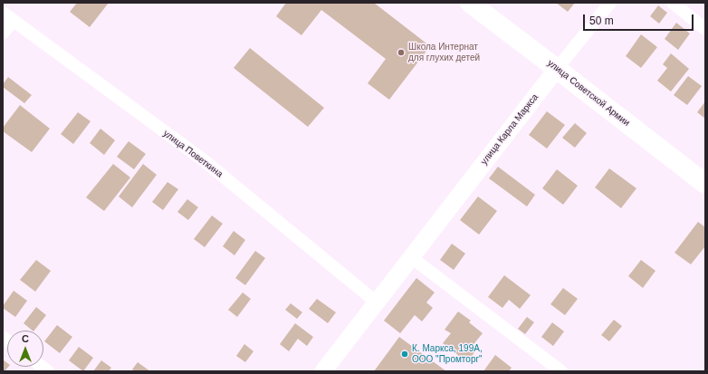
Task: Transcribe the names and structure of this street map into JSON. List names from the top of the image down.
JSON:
{
  "streets": {
    "main road": ["улица Советской Армии"],
    "street": ["улица Карла Маркса", "улица Поветкина"]
  },
  "crossings": [
    ["улица Советской Армии", "улица Карла Маркса"],
    ["улица Карла Маркса", "улица Поветкина"]
  ],
  "places": ["Школа Интернат для глухих детей", "К. Маркса, 199А, ООО \"Промторг\""],
  "scale_bar": "50 m",
  "north": "top"
}
